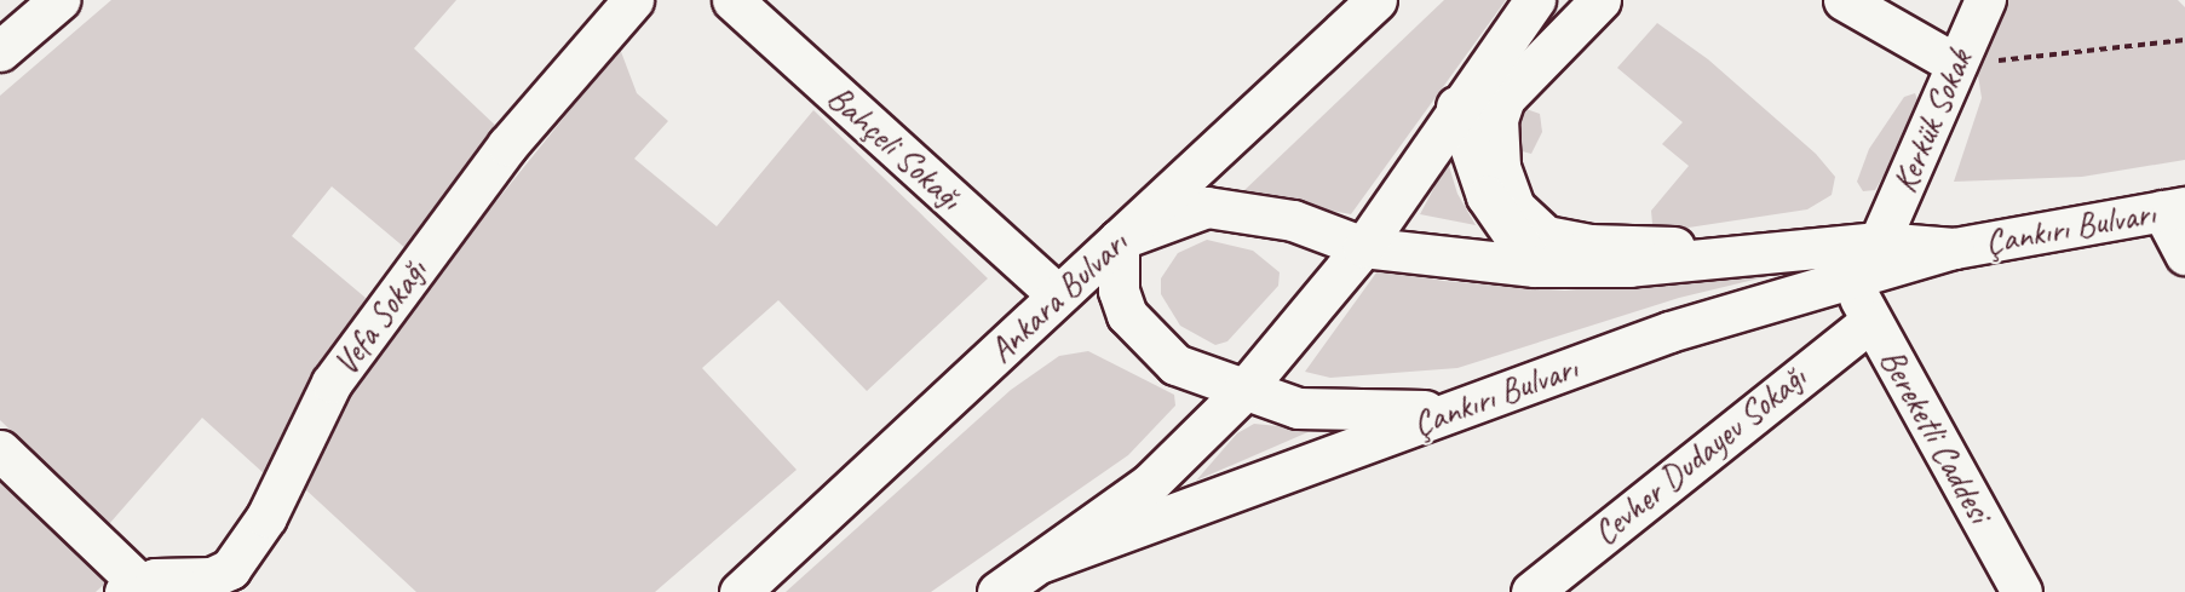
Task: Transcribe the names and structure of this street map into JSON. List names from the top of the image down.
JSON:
{
  "streets": {
    "main road": [
      "Kerkük Sokak",
      "Bahçeli Sokağı",
      "Çankırı Bulvarı",
      "Ankara Bulvarı",
      "Vefa Sokağı",
      "Bereketli Caddesi",
      "Cevher Dudayev Sokağı"
    ]
  },
  "crossings": [
    ["Kerkük Sokak", "Çankırı Bulvarı"],
    ["Bahçeli Sokağı", "Ankara Bulvarı"],
    ["Çankırı Bulvarı", "Ankara Bulvarı"],
    ["Çankırı Bulvarı", "Bereketli Caddesi"],
    ["Bereketli Caddesi", "Cevher Dudayev Sokağı"]
  ]
}
